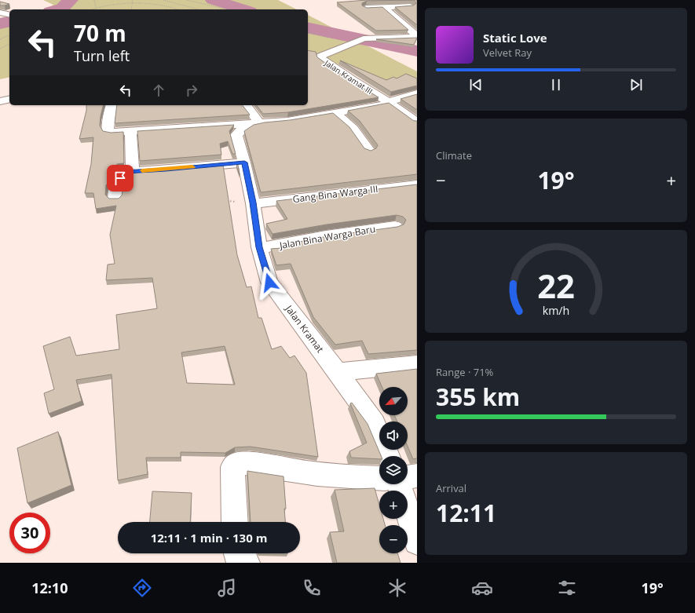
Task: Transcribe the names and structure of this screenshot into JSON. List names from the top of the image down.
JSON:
{
  "streets": {
    "street": [
      "Jalan Kramat III",
      "Gang Bina Warga III",
      "Jalan Bina Warga Baru",
      "Jalan Kramat"
    ]
  },
  "crossings": [
    ["Jalan Kramat III", "Jalan Kramat"],
    ["Gang Bina Warga III", "Jalan Kramat"],
    ["Jalan Bina Warga Baru", "Jalan Kramat"]
  ],
  "north": "bottom left",
  "page": {
    "turn": ["70 m", "Turn left"],
    "song": ["Static Love", "Velvet Ray"],
    "tile": [
      "Climate",
      ["Range · 71%", "355 km"],
      ["Arrival", "12:11"]
    ],
    "heat": ["−", "19°", "+"],
    "map_buttons": ["+", "−"],
    "limit": "30",
    "trip": "12:11 · 1 min · 130 m",
    "tabs": ["12:10", "19°"],
    "gauge": ["22", "km/h"]
  }
}
